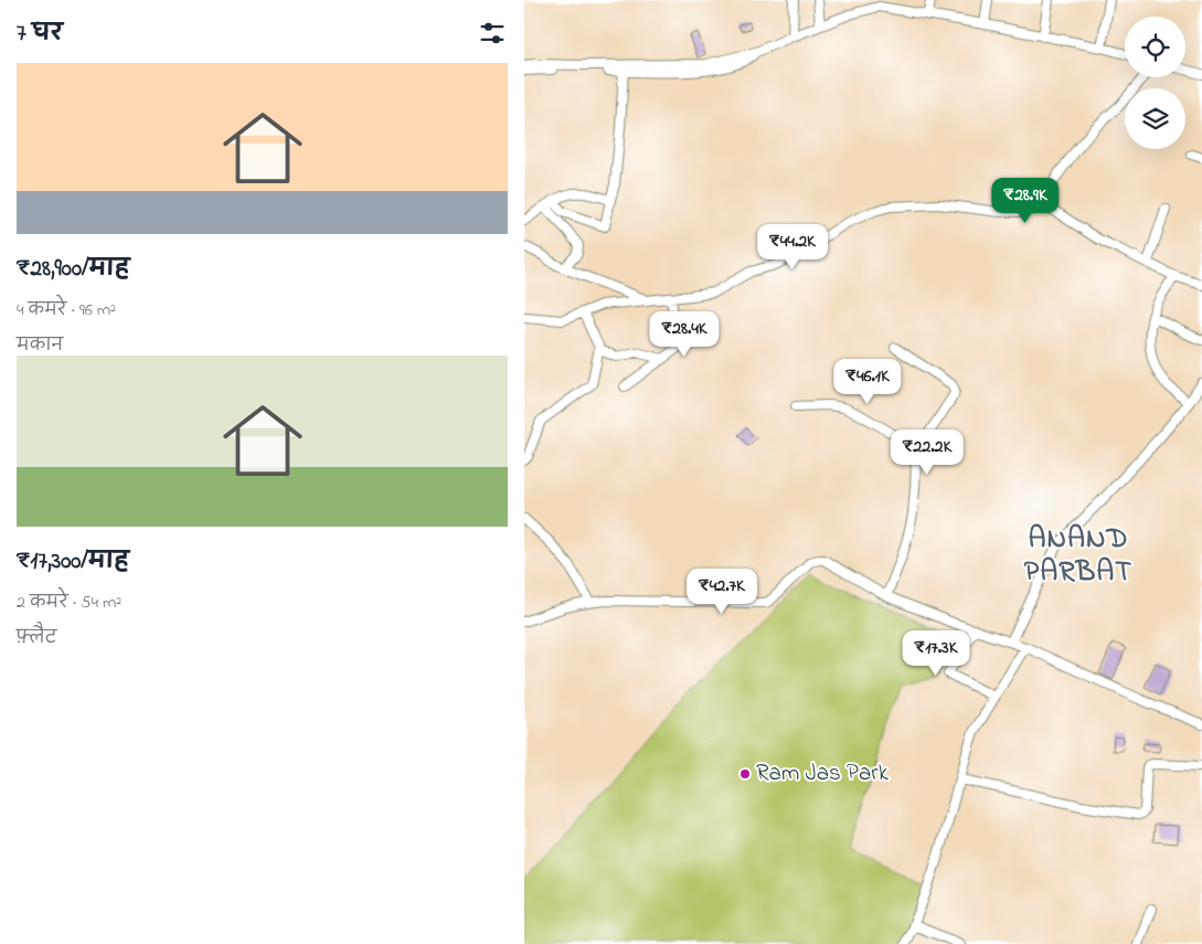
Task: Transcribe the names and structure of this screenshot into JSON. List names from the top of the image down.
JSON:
{
  "districts": ["ANAND PARBAT"],
  "places": ["Ram Jas Park"],
  "page": {
    "heading": "7 घर",
    "list": [
      {
        "name": "₹28,900/माह",
        "note": "4 कमरे · 96 m² · मकान"
      },
      {
        "name": "₹17,300/माह",
        "note": "2 कमरे · 54 m² · फ़्लैट"
      }
    ],
    "price": [
      "₹28.9K",
      "₹44.2K",
      "₹28.4K",
      "₹46.1K",
      "₹22.2K",
      "₹42.7K",
      "₹17.3K"
    ]
  }
}
